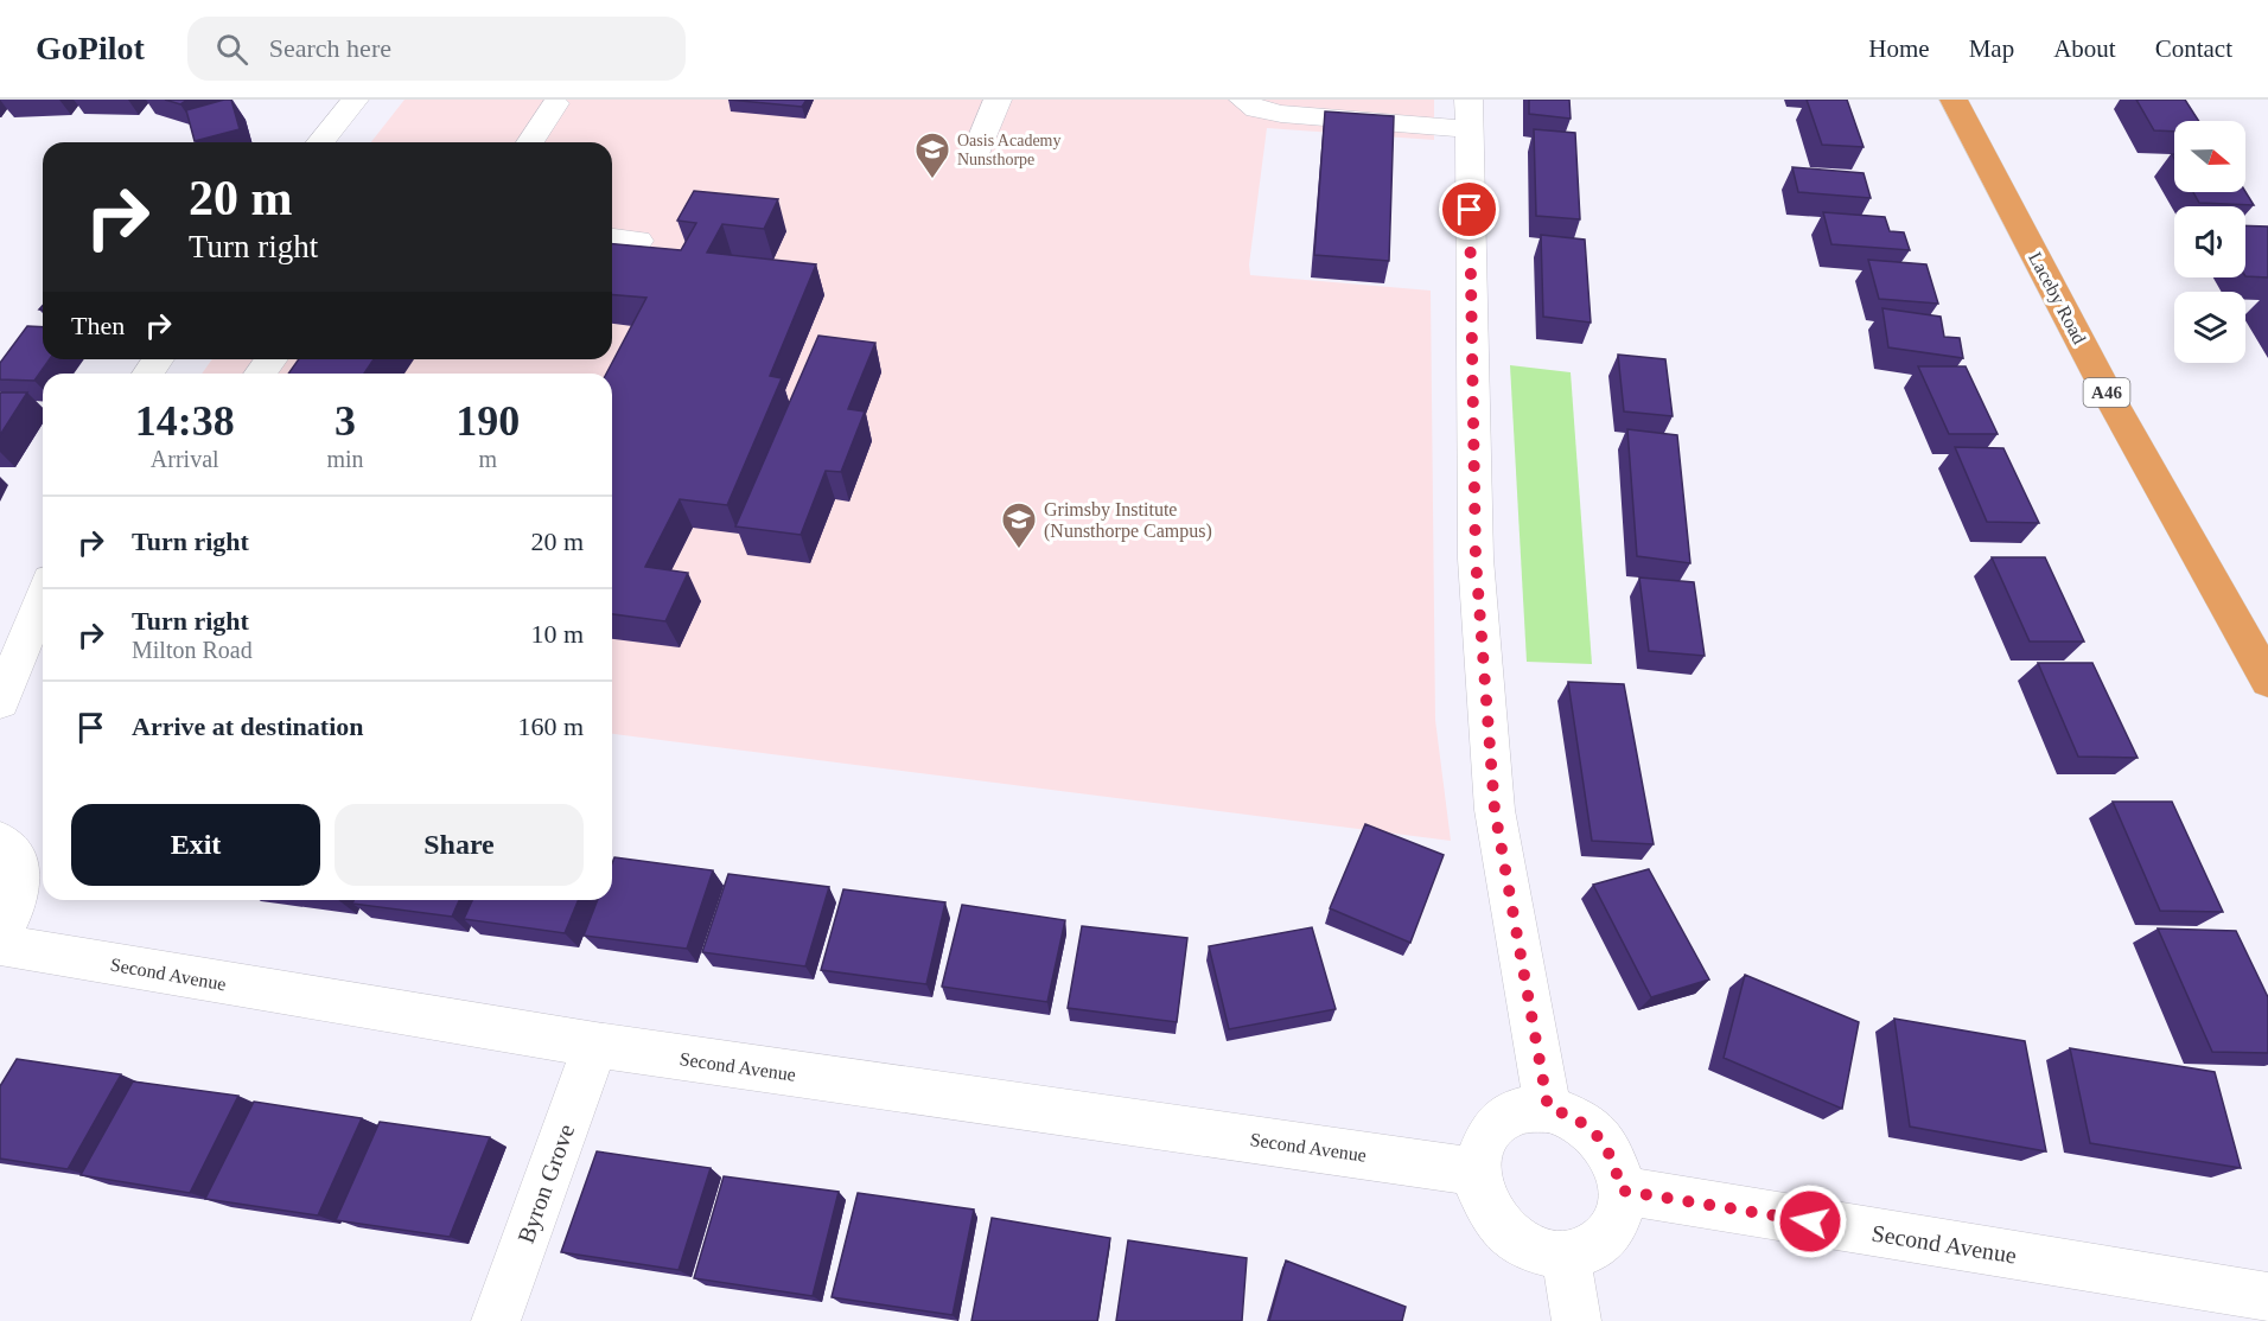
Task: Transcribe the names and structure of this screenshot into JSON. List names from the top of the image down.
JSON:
{
  "streets": {
    "highway": ["Laceby Road", "A46"],
    "street": ["Second Avenue", "Byron Grove"]
  },
  "crossings": [
    ["Second Avenue", "Byron Grove"]
  ],
  "places": {
    "school or university": ["Oasis Academy Nunsthorpe", "Grimsby Institute (Nunsthorpe Campus)"]
  },
  "north": "right",
  "page": {
    "header": "GoPilot",
    "search": "Search here",
    "nav": [
      "Home",
      "Map",
      "About",
      "Contact"
    ],
    "turn": ["20 m", "Turn right"],
    "then": "Then",
    "eta": [
      "14:38",
      "Arrival",
      "3",
      "min",
      "190",
      "m"
    ],
    "list": [
      {
        "name": "Turn right",
        "value": "20 m"
      },
      {
        "name": "Turn right",
        "note": "Milton Road",
        "value": "10 m"
      },
      {
        "name": "Arrive at destination",
        "value": "160 m"
      }
    ],
    "buttons": ["Exit", "Share"]
  }
}
